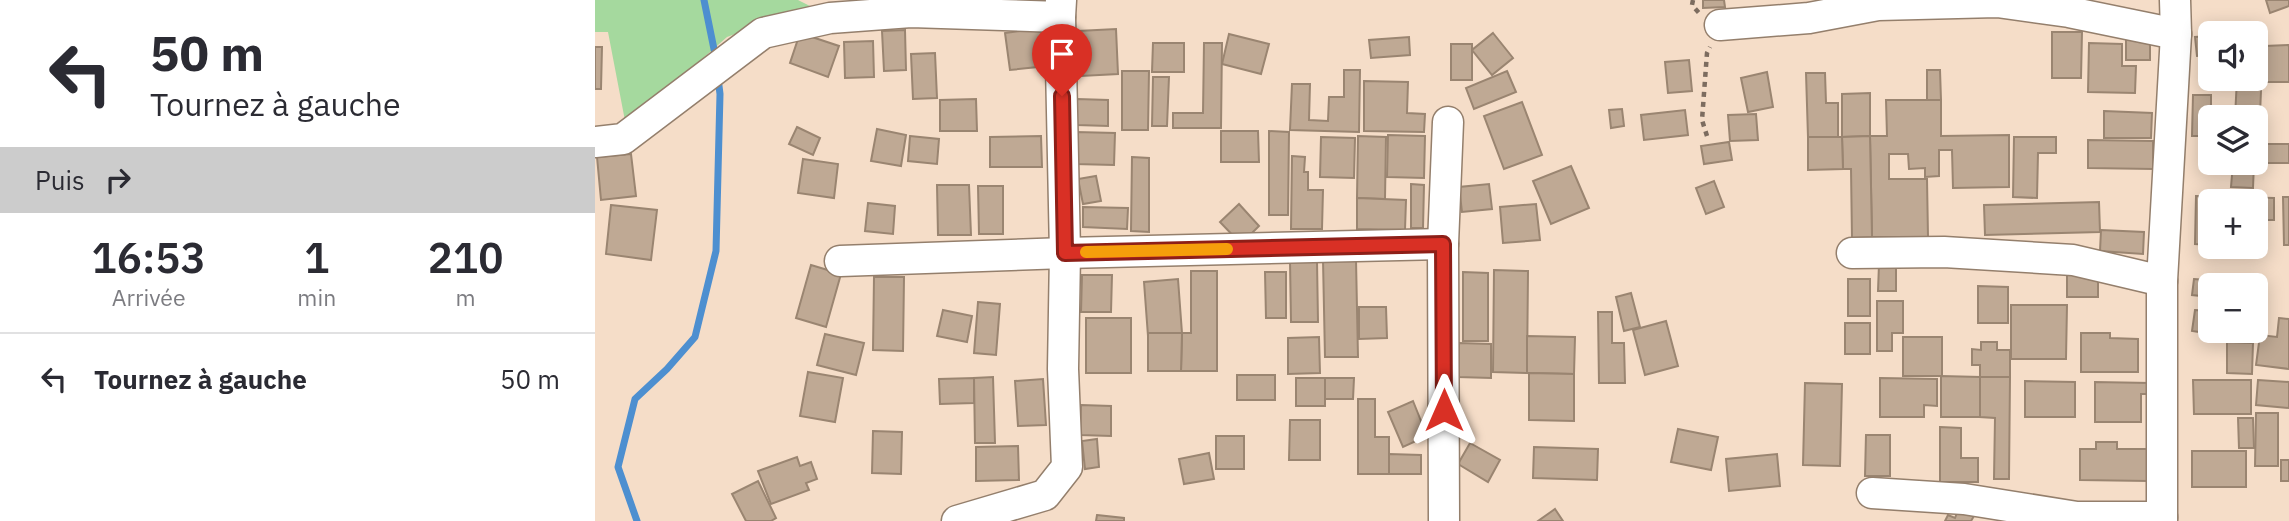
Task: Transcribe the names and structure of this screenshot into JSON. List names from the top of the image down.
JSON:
{
  "page": {
    "turn": ["50 m", "Tournez à gauche"],
    "map_buttons": ["+", "−"],
    "then": "Puis",
    "eta": [
      "16:53",
      "Arrivée",
      "1",
      "min",
      "210",
      "m"
    ],
    "list": [
      {
        "name": "Tournez à gauche",
        "value": "50 m"
      }
    ]
  }
}
